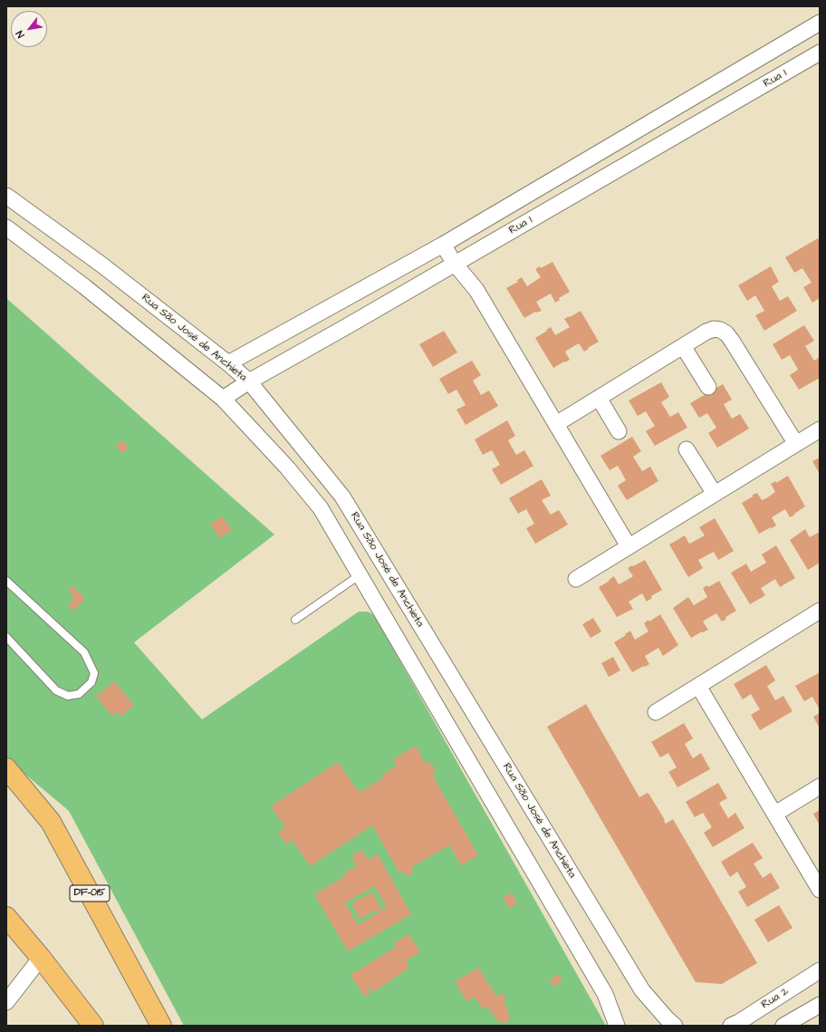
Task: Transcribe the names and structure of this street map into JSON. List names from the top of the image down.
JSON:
{
  "streets": {
    "main road": ["DF-015"],
    "street": ["Rua 1", "Rua São José de Anchieta", "Rua 2"]
  },
  "crossings": [
    ["Rua 1", "Rua São José de Anchieta"]
  ],
  "north": "bottom left"
}
